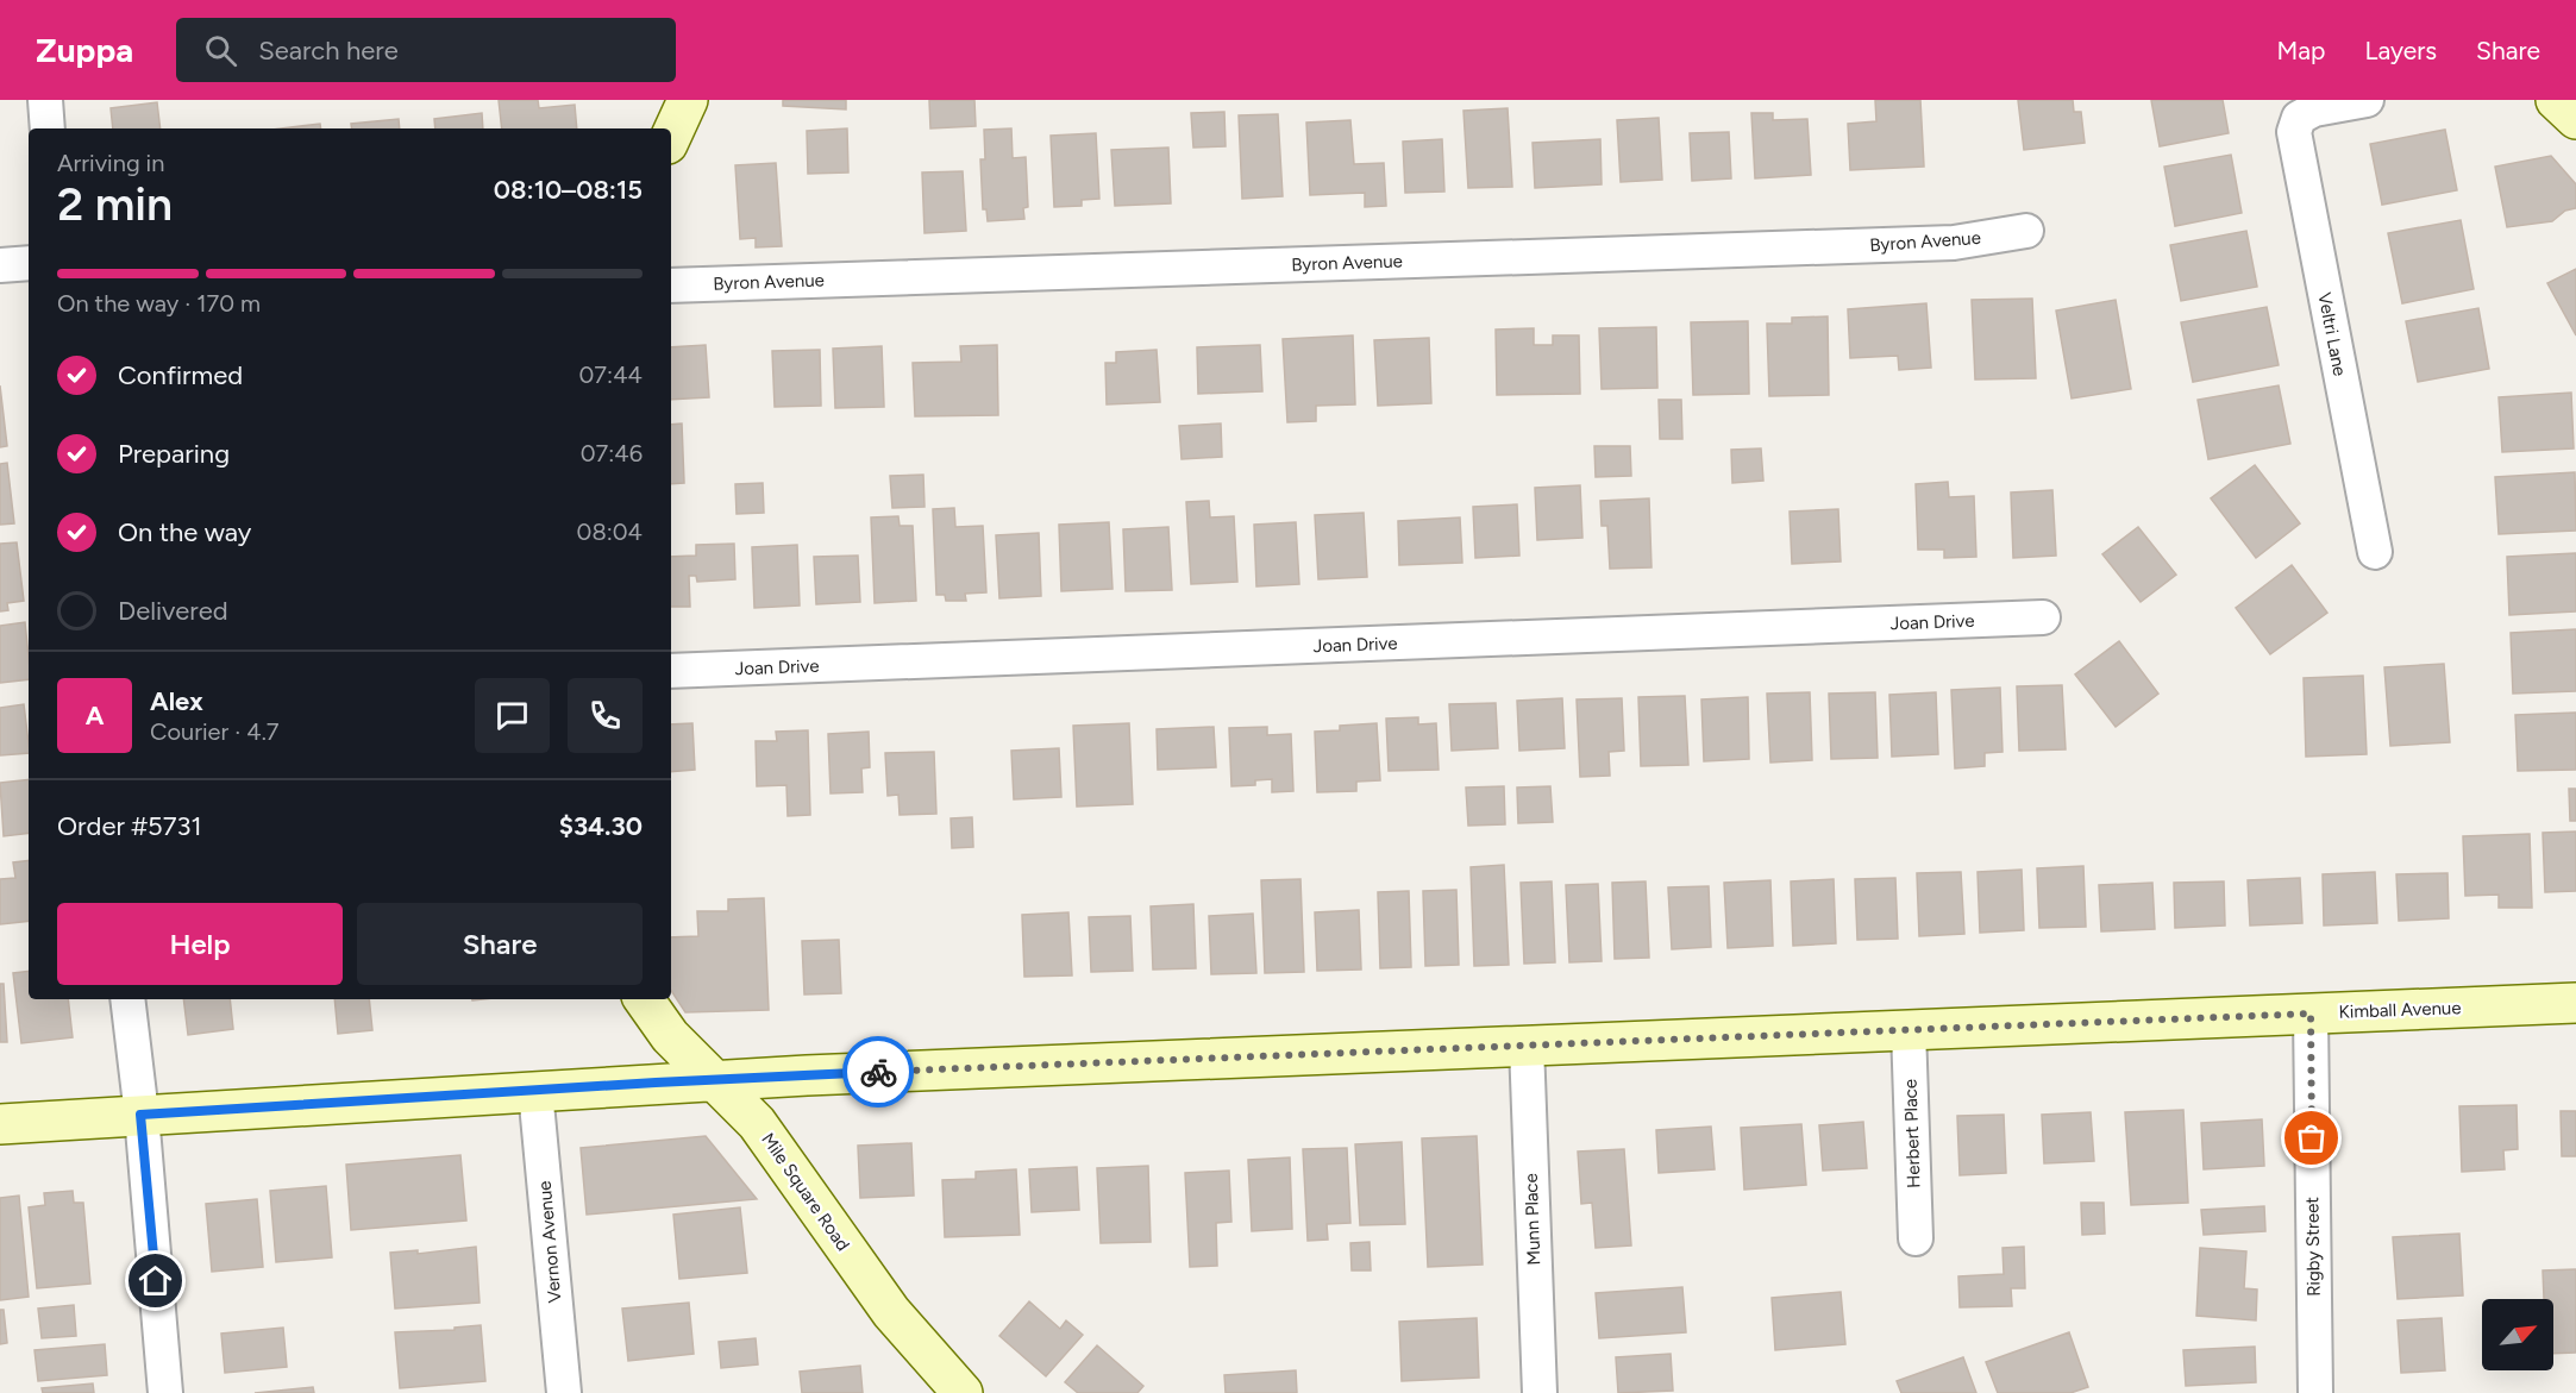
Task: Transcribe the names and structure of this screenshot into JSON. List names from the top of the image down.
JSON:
{
  "streets": {
    "street": [
      "Byron Avenue",
      "Veltri Lane",
      "Joan Drive",
      "Kimball Avenue",
      "Herbert Place",
      "Mile Square Road",
      "Munn Place",
      "Vernon Avenue",
      "Rigby Street"
    ]
  },
  "crossings": [
    ["Kimball Avenue", "Herbert Place"],
    ["Kimball Avenue", "Mile Square Road"],
    ["Kimball Avenue", "Munn Place"],
    ["Kimball Avenue", "Vernon Avenue"],
    ["Kimball Avenue", "Rigby Street"]
  ],
  "north": "top right",
  "page": {
    "header": "Zuppa",
    "search": "Search here",
    "nav": ["Map", "Layers", "Share"],
    "heading": ["2 min", "Arriving in", "08:10–08:15"],
    "panel": [
      "Alex",
      "Courier · 4.7",
      "Order #5731",
      "$34.30"
    ],
    "bar": "On the way · 170 m",
    "list": [
      ["Confirmed", "07:44"],
      ["Preparing", "07:46"],
      ["On the way", "08:04"],
      "Delivered"
    ],
    "round": "A",
    "buttons": ["Help", "Share"]
  }
}
